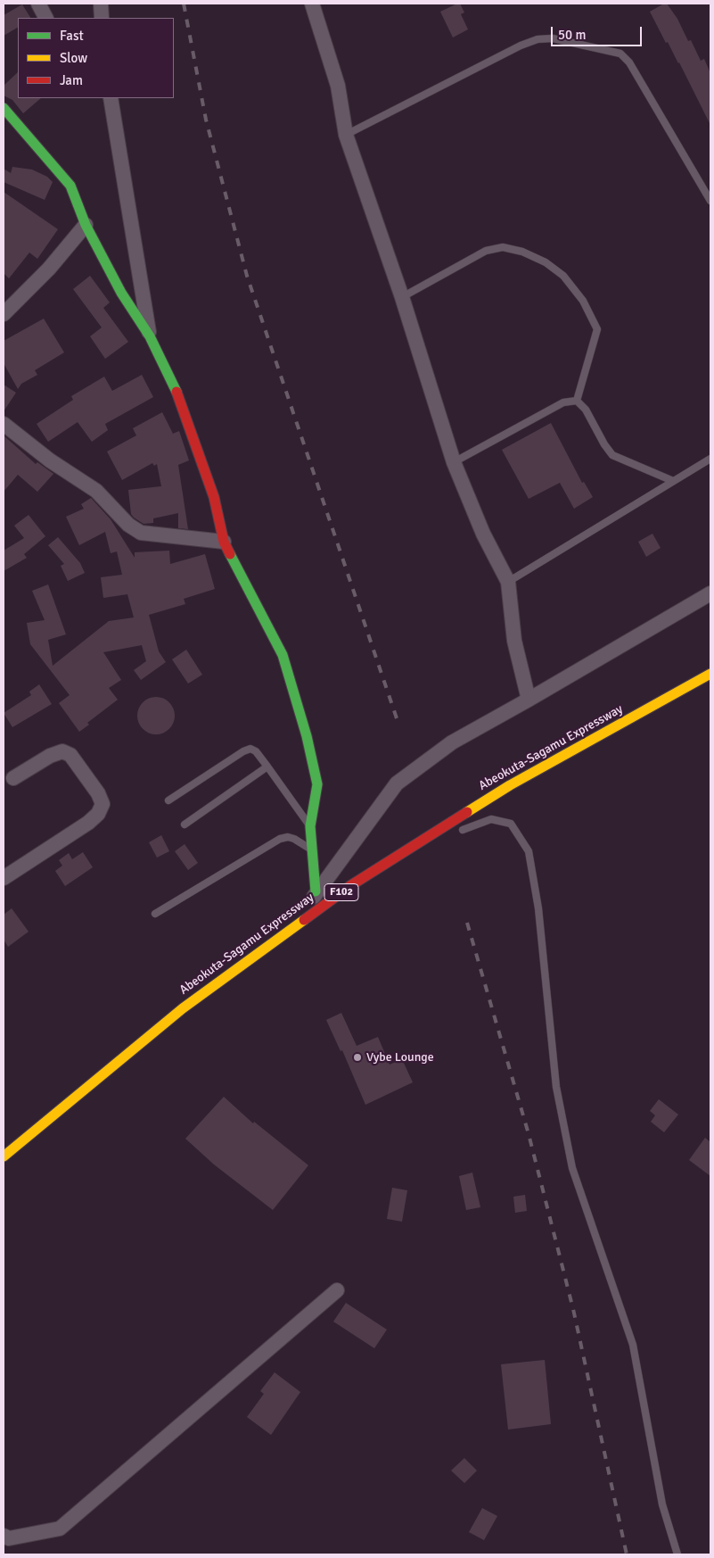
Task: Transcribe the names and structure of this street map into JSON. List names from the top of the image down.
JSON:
{
  "streets": {
    "main road": ["Abeokuta-Sagamu Expressway", "F102"]
  },
  "places": ["Vybe Lounge"],
  "legend": ["Fast", "Slow", "Jam"],
  "scale_bar": "50 m"
}
